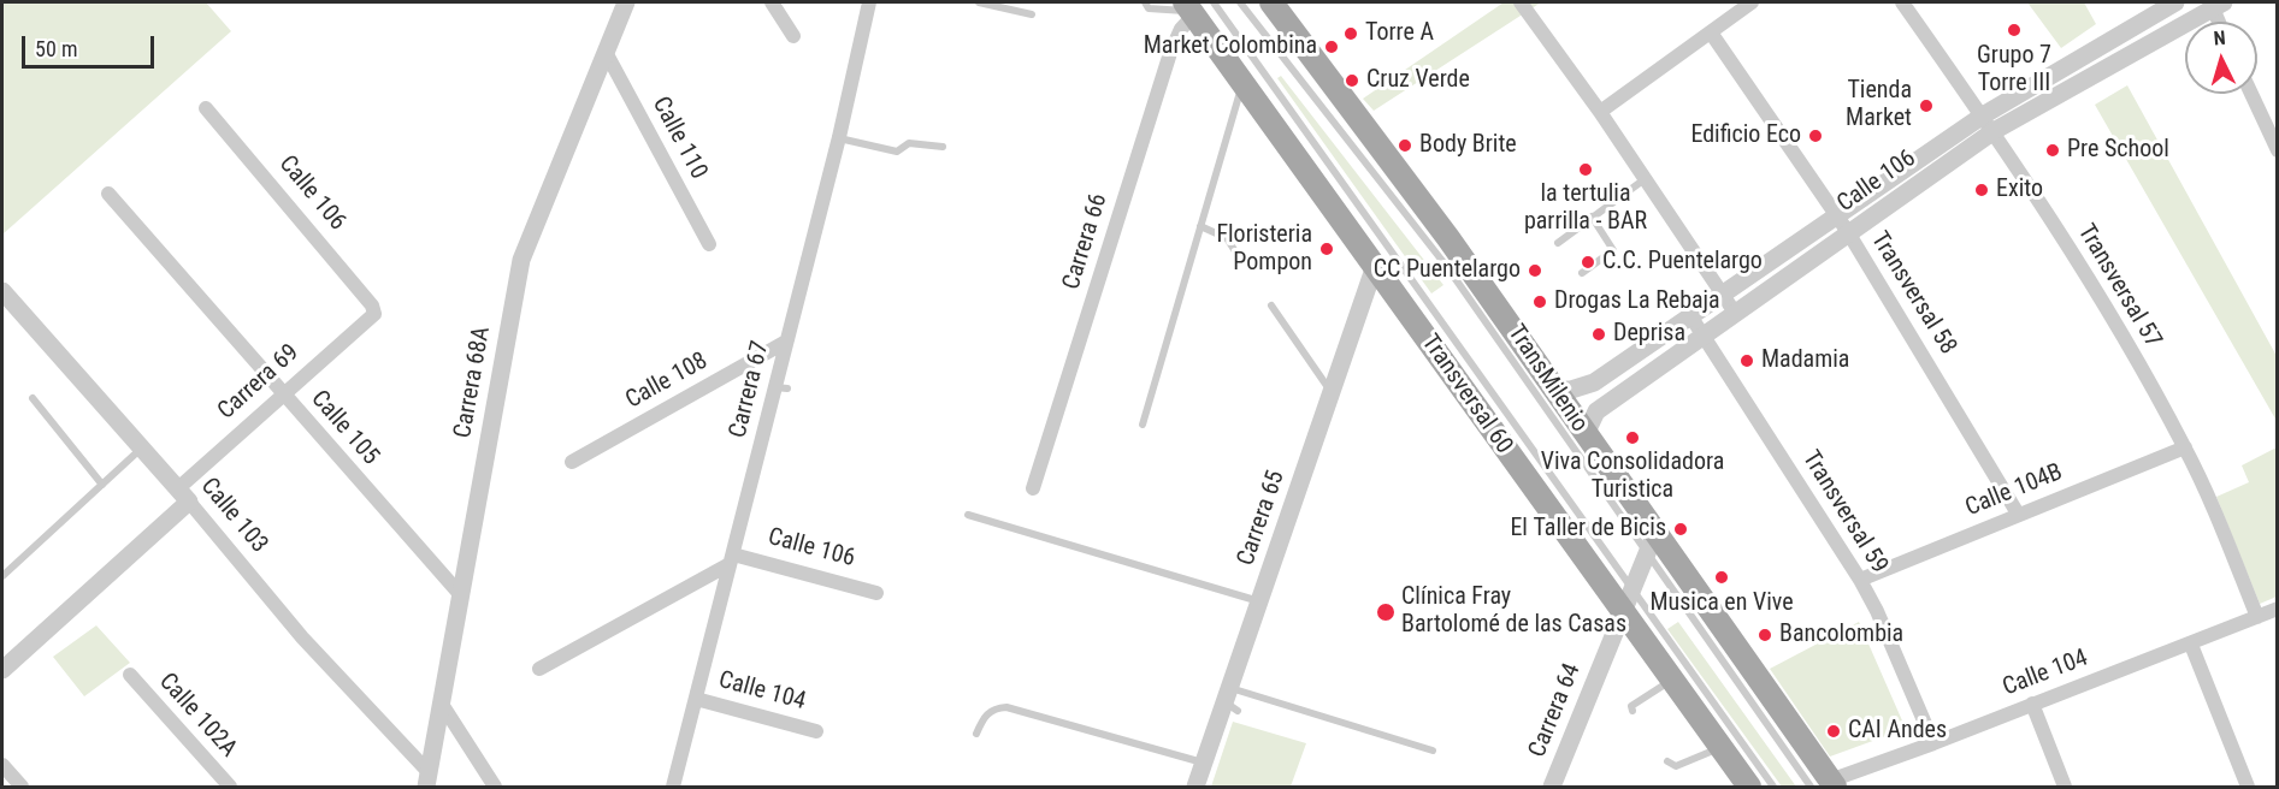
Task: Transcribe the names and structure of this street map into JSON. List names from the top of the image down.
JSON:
{
  "streets": {
    "main road": ["Transversal 60"],
    "street": [
      "Calle 110",
      "Calle 106",
      "Carrera 66",
      "Transversal 57",
      "Transversal 58",
      "Calle 108",
      "Carrera 69",
      "Carrera 68A",
      "Carrera 67",
      "Calle 105",
      "Calle 104B",
      "Transversal 59",
      "Calle 103",
      "Carrera 65",
      "Calle 104",
      "Carrera 64",
      "Calle 102A"
    ],
    "lane": ["TransMilenio"]
  },
  "crossings": [
    ["Calle 110", "Carrera 68A"],
    ["Calle 106", "Transversal 57"],
    ["Calle 106", "Transversal 58"],
    ["Calle 106", "Carrera 69"],
    ["Calle 106", "Carrera 67"],
    ["Calle 106", "Transversal 59"],
    ["Carrera 66", "Transversal 60"],
    ["Transversal 57", "Calle 104B"],
    ["Transversal 57", "Calle 104"],
    ["Transversal 58", "Calle 104B"],
    ["TransMilenio", "Carrera 64"],
    ["Calle 108", "Carrera 67"],
    ["Carrera 69", "Calle 105"],
    ["Carrera 69", "Calle 103"],
    ["Carrera 68A", "Calle 105"],
    ["Carrera 68A", "Calle 103"],
    ["Carrera 67", "Calle 104"],
    ["Transversal 60", "Carrera 65"],
    ["Transversal 60", "Carrera 64"],
    ["Calle 104B", "Transversal 59"],
    ["Transversal 59", "Calle 104"]
  ],
  "places": [
    "Grupo 7 Torre III",
    "Torre A",
    "Market Colombina",
    "Cruz Verde",
    "Tienda Market",
    "Edificio Eco",
    "Body Brite",
    "Pre School",
    "la tertulia parrilla - BAR",
    "Exito",
    "Floristeria Pompon",
    "C.C. Puentelargo",
    "CC Puentelargo",
    "Drogas La Rebaja",
    "Deprisa",
    "Madamia",
    "Viva Consolidadora Turistica",
    "El Taller de Bicis",
    "Musica en Vive",
    "Clínica Fray Bartolomé de las Casas",
    "Bancolombia",
    "CAI Andes"
  ],
  "scale_bar": "50 m",
  "north": "top"
}
